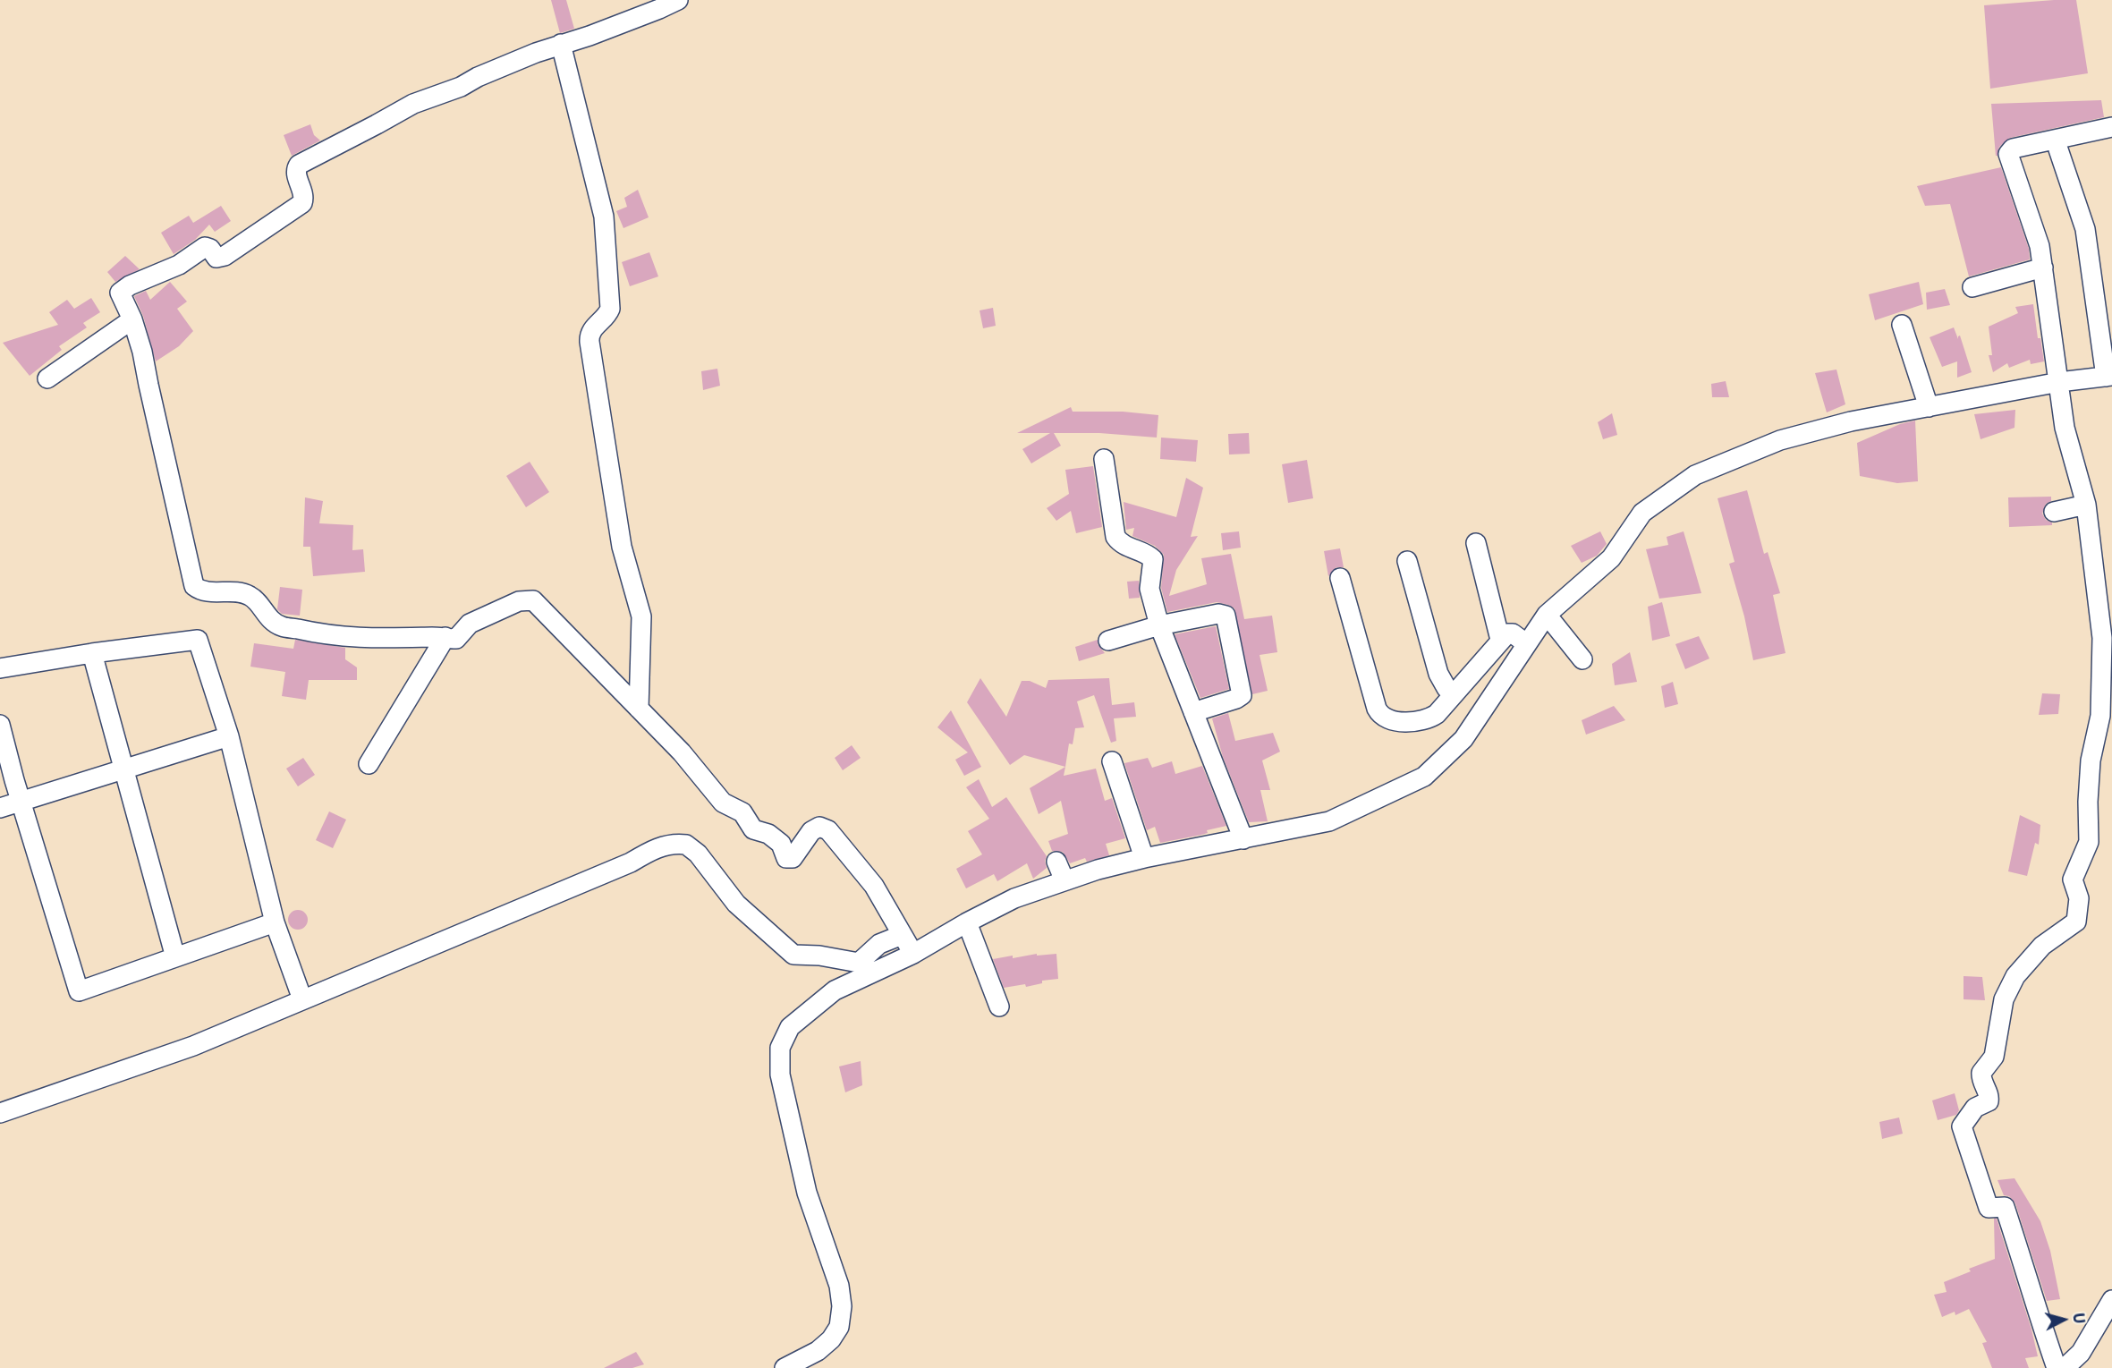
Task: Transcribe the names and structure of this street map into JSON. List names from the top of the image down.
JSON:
{
  "north": "right"
}
